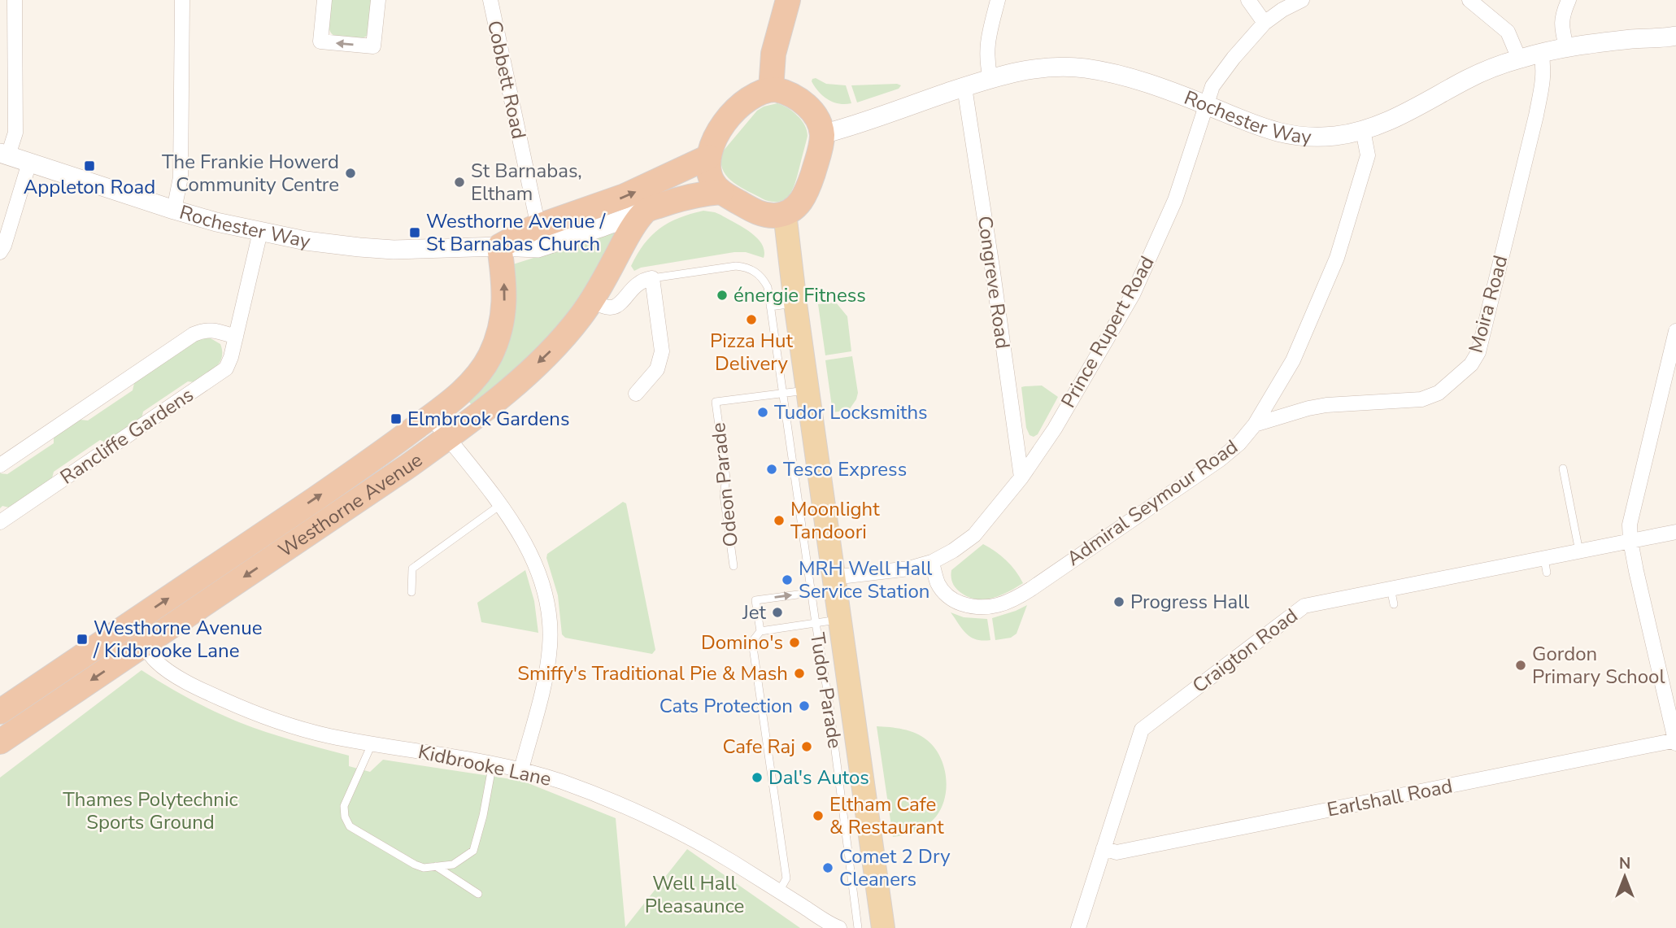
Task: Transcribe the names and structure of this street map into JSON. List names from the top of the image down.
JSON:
{
  "streets": {
    "highway": ["Rochester Way", "Westhorne Avenue"],
    "street": [
      "Cobbett Road",
      "Congreve Road",
      "Moira Road",
      "Prince Rupert Road",
      "Rancliffe Gardens",
      "Admiral Seymour Road",
      "Craigton Road",
      "Kidbrooke Lane",
      "Earlshall Road"
    ],
    "lane": ["Odeon Parade", "Tudor Parade"]
  },
  "crossings": [
    ["Cobbett Road", "Rochester Way"],
    ["Rochester Way", "Congreve Road"],
    ["Rochester Way", "Moira Road"],
    ["Rochester Way", "Prince Rupert Road"],
    ["Rochester Way", "Rancliffe Gardens"],
    ["Rochester Way", "Admiral Seymour Road"],
    ["Rochester Way", "Westhorne Avenue"],
    ["Congreve Road", "Prince Rupert Road"],
    ["Moira Road", "Admiral Seymour Road"],
    ["Prince Rupert Road", "Admiral Seymour Road"],
    ["Odeon Parade", "Tudor Parade"],
    ["Westhorne Avenue", "Kidbrooke Lane"],
    ["Craigton Road", "Earlshall Road"]
  ],
  "parks": ["Thames Polytechnic Sports Ground", "Well Hall Pleasaunce"],
  "places": {
    "transit": [
      "Appleton Road",
      "Westhorne Avenue / St Barnabas Church",
      "Elmbrook Gardens",
      "Westhorne Avenue / Kidbrooke Lane"
    ],
    "other": [
      "The Frankie Howerd Community Centre",
      "St Barnabas, Eltham",
      "énergie Fitness",
      "Pizza Hut Delivery",
      "Tudor Locksmiths",
      "Tesco Express",
      "Moonlight Tandoori",
      "MRH Well Hall Service Station",
      "Progress Hall",
      "Jet",
      "Domino's",
      "Gordon Primary School",
      "Smiffy's Traditional Pie & Mash",
      "Cats Protection",
      "Cafe Raj",
      "Dal's Autos",
      "Eltham Cafe & Restaurant",
      "Comet 2 Dry Cleaners"
    ]
  },
  "north": "top"
}
